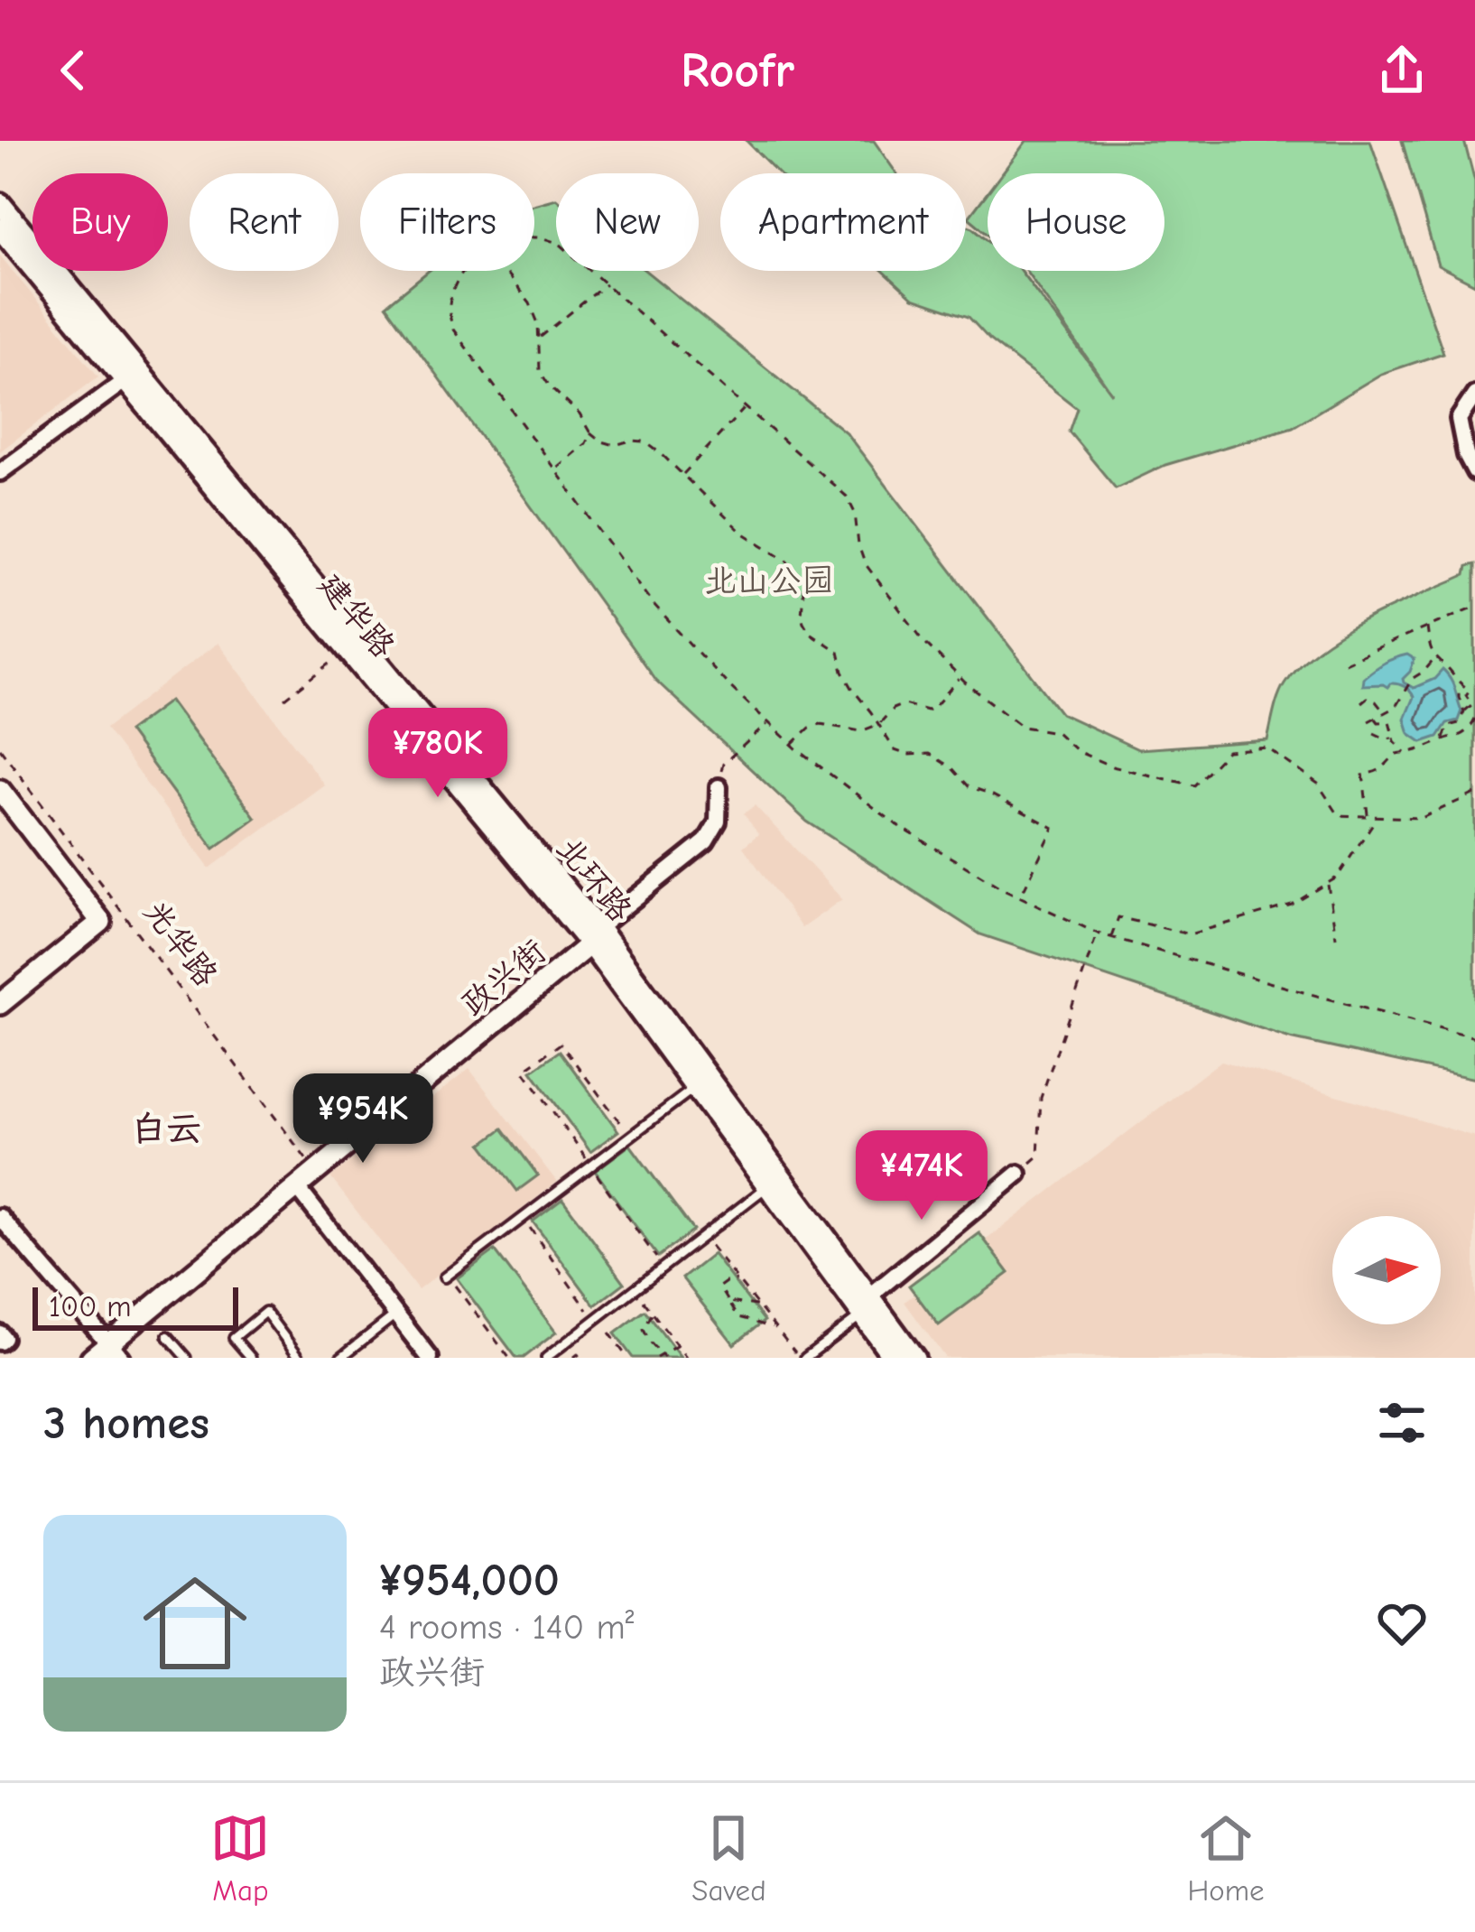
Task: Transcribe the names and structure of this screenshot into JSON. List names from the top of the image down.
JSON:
{
  "streets": {
    "street": ["建华路", "北环路", "政兴街"],
    "path": ["光华路"]
  },
  "crossings": [
    ["建华路", "北环路"],
    ["建华路", "政兴街"],
    ["北环路", "政兴街"],
    ["光华路", "政兴街"]
  ],
  "districts": ["白云"],
  "parks": ["北山公园"],
  "scale_bar": "100 m",
  "north": "right",
  "page": {
    "header": "Roofr",
    "chip": [
      "Buy",
      "Rent",
      "Filters",
      "New",
      "Apartment",
      "House"
    ],
    "price": ["¥780K", "¥954K", "¥474K"],
    "scale": "100 m",
    "heading": "3 homes",
    "list": [
      {
        "name": "¥954,000",
        "note": "4 rooms · 140 m² · 政兴街"
      }
    ],
    "tabs": ["Map", "Saved", "Home"]
  }
}
